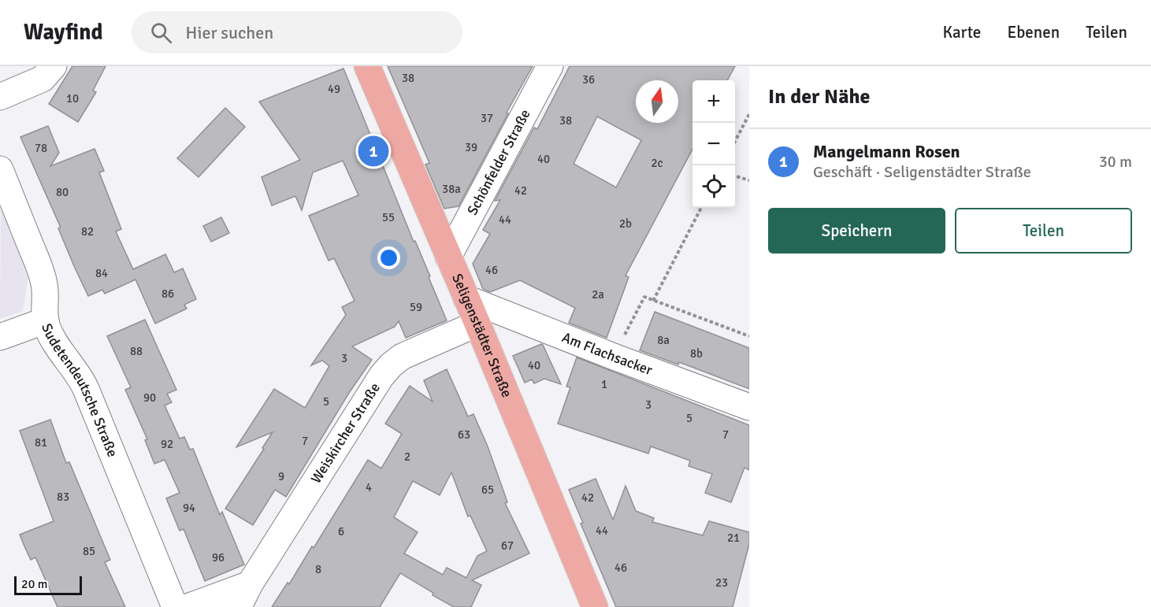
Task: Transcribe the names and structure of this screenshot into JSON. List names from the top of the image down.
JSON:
{
  "streets": {
    "main road": ["Seligenstädter Straße"],
    "street": [
      "Schönfelder Straße",
      "Am Flachsacker",
      "Sudetendeutsche Straße",
      "Weiskircher Straße"
    ]
  },
  "crossings": [
    ["Schönfelder Straße", "Seligenstädter Straße"],
    ["Seligenstädter Straße", "Am Flachsacker"],
    ["Seligenstädter Straße", "Weiskircher Straße"]
  ],
  "house_numbers": [
    "38",
    "36",
    "49",
    "10",
    "37",
    "38",
    "39",
    "78",
    "40",
    "2c",
    "38a",
    "42",
    "80",
    "55",
    "44",
    "2b",
    "82",
    "46",
    "84",
    "86",
    "2a",
    "59",
    "8a",
    "88",
    "8b",
    "3",
    "40",
    "1",
    "90",
    "5",
    "3",
    "5",
    "63",
    "7",
    "7",
    "81",
    "92",
    "2",
    "9",
    "4",
    "65",
    "83",
    "42",
    "94",
    "44",
    "6",
    "21",
    "67",
    "85",
    "96",
    "46",
    "8",
    "23"
  ],
  "scale_bar": "20 m",
  "north": "top",
  "page": {
    "header": "Wayfind",
    "search": "Hier suchen",
    "nav": ["Karte", "Ebenen", "Teilen"],
    "heading": "In der Nähe",
    "map_buttons": ["+", "−"],
    "list": [
      {
        "mark": "1",
        "name": "Mangelmann Rosen",
        "note": "Geschäft · Seligenstädter Straße",
        "value": "30 m"
      }
    ],
    "pins": "1",
    "buttons": ["Speichern", "Teilen"],
    "scale": "20 m"
  }
}
